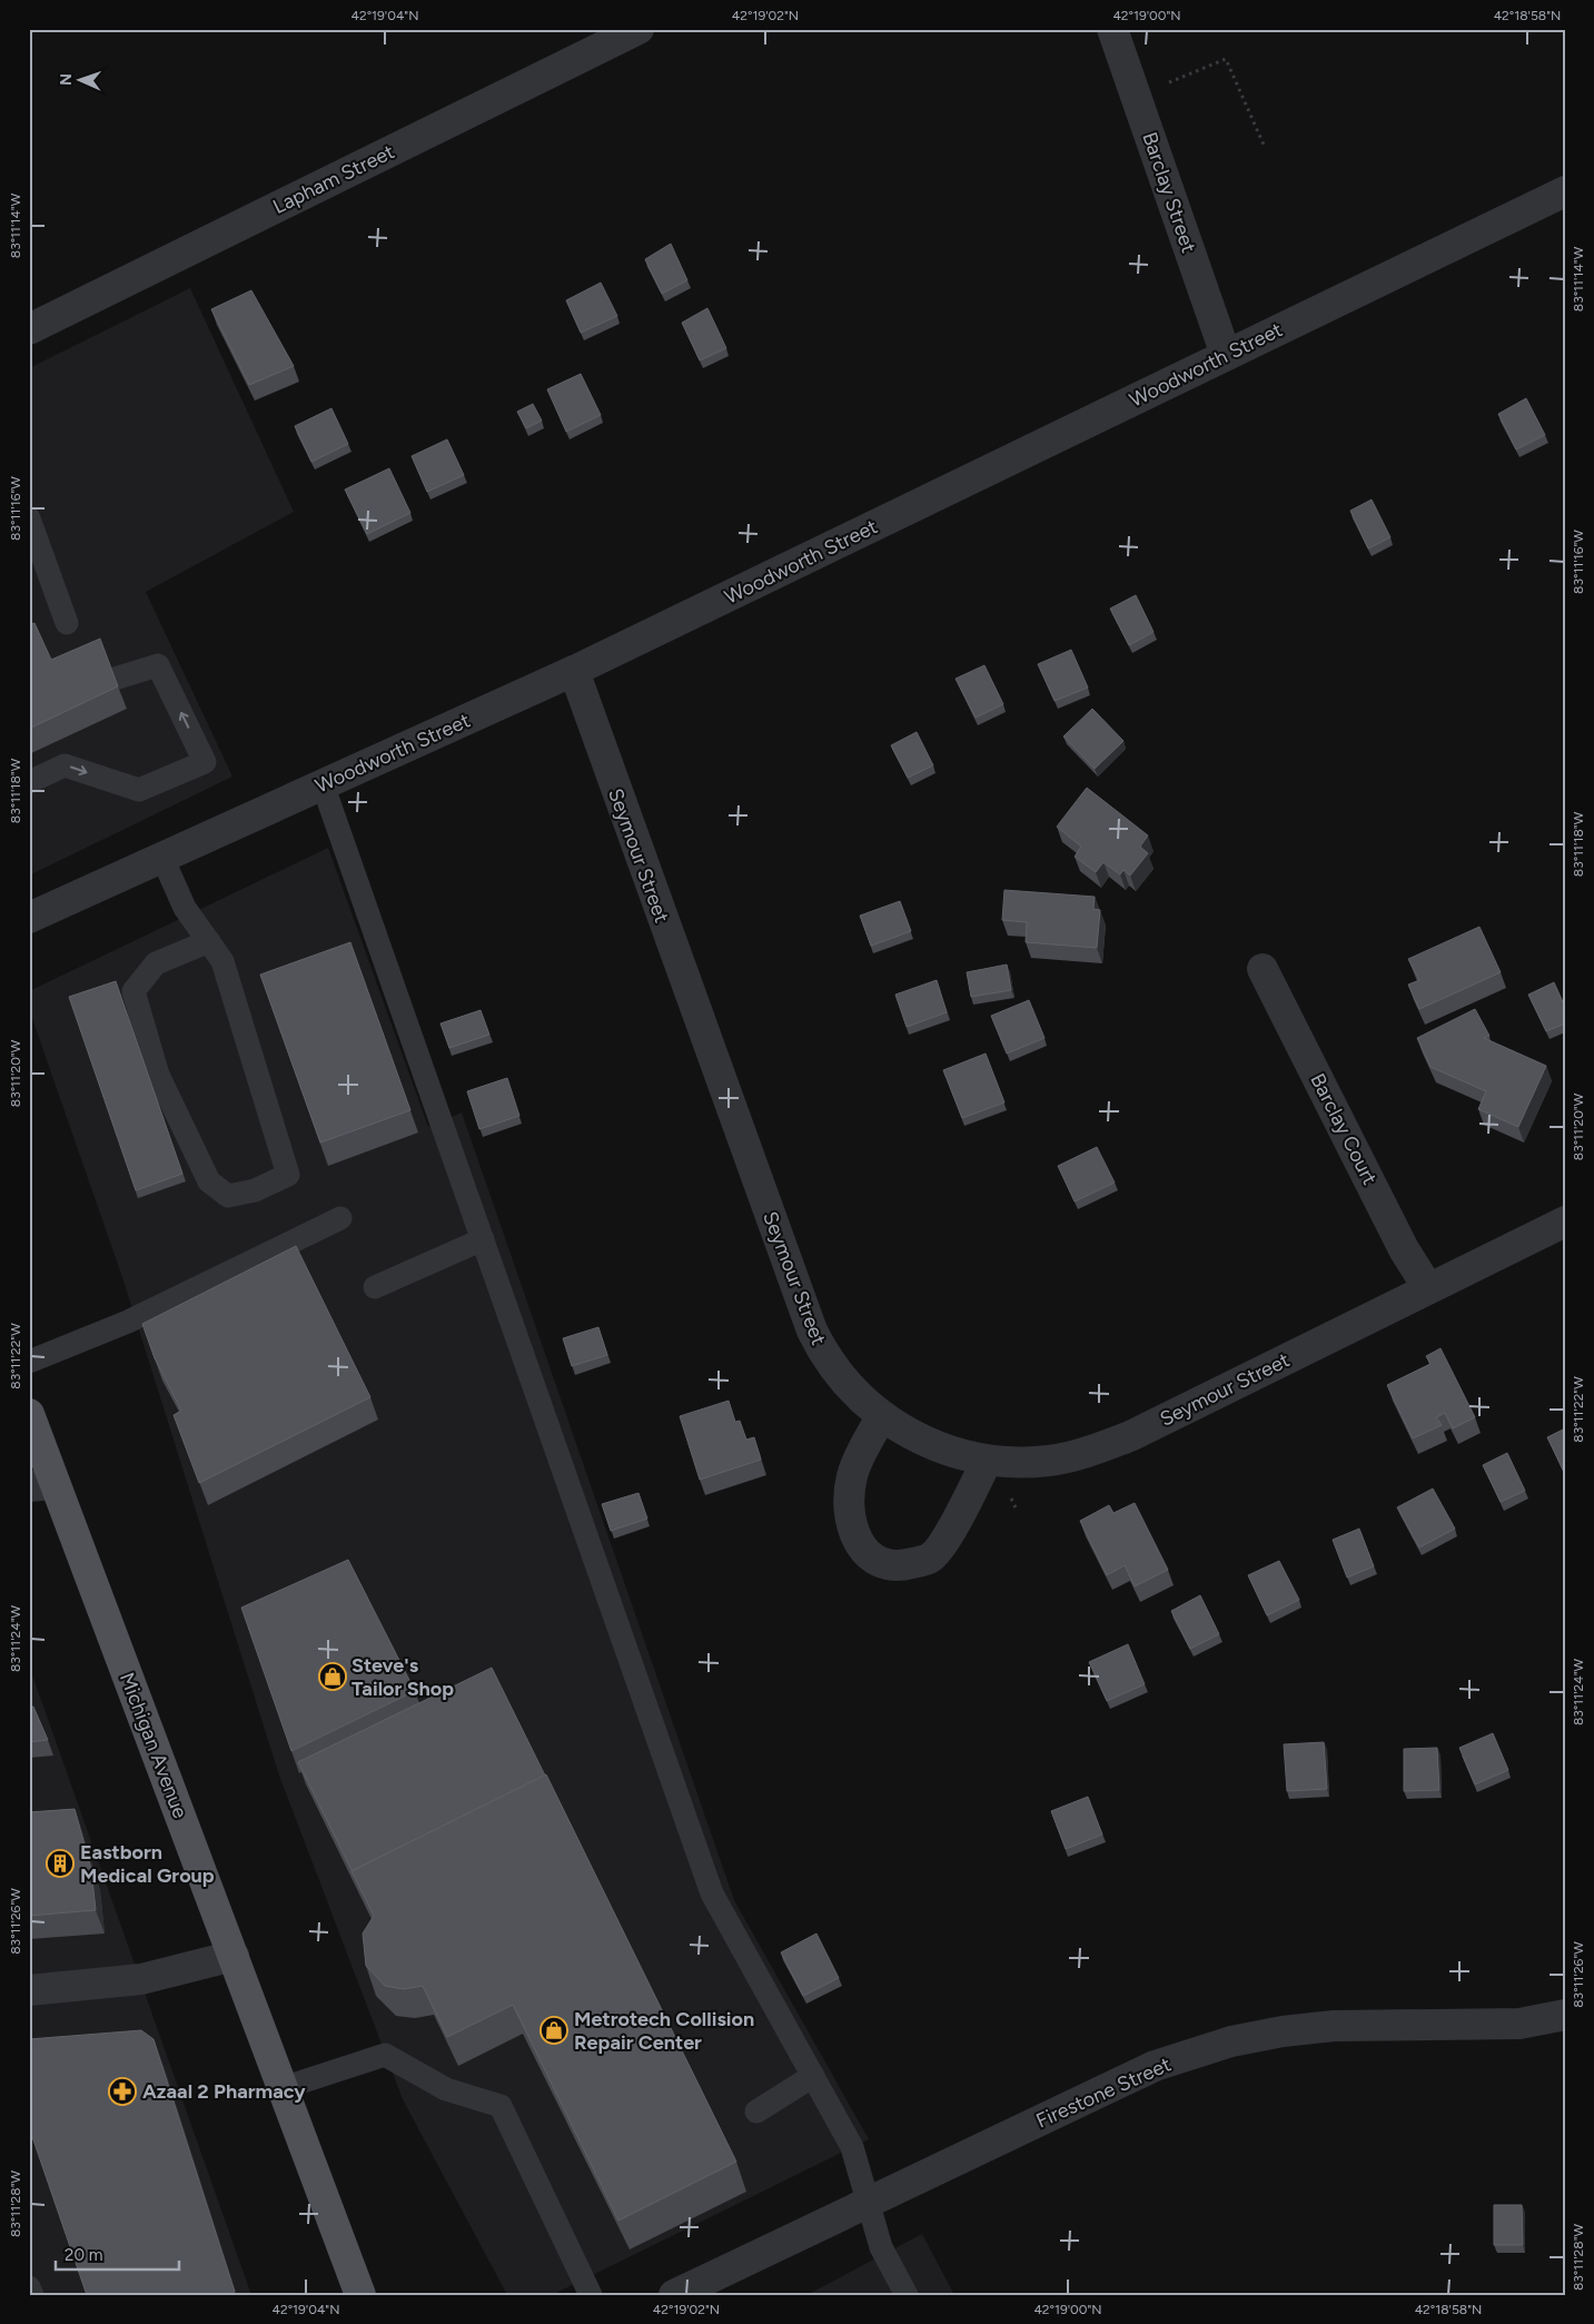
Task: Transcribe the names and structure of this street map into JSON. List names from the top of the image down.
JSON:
{
  "streets": {
    "main road": ["Michigan Avenue"],
    "street": [
      "Lapham Street",
      "Barclay Street",
      "Woodworth Street",
      "Seymour Street",
      "Barclay Court",
      "Firestone Street"
    ]
  },
  "crossings": [
    ["Barclay Street", "Woodworth Street"],
    ["Woodworth Street", "Seymour Street"],
    ["Seymour Street", "Barclay Court"]
  ],
  "places": {
    "shop": ["Steve's Tailor Shop", "Metrotech Collision Repair Center"],
    "building": ["Eastborn Medical Group"],
    "pharmacy": ["Azaal 2 Pharmacy"]
  },
  "scale_bar": "20 m",
  "north": "left",
  "coordinates": [
    "42°19'04\"N",
    "42°19'02\"N",
    "42°19'00\"N",
    "42°18'58\"N",
    "83°11'14\"W",
    "83°11'16\"W",
    "83°11'18\"W",
    "83°11'20\"W",
    "83°11'22\"W",
    "83°11'24\"W",
    "83°11'26\"W",
    "83°11'28\"W"
  ]
}
